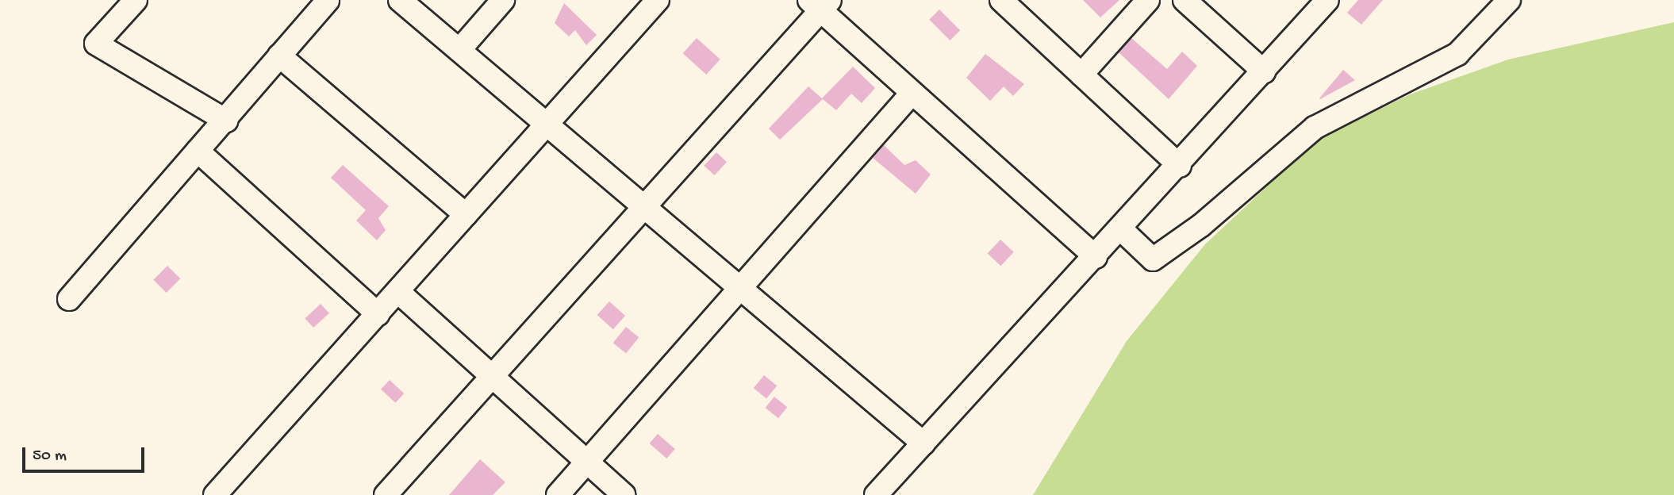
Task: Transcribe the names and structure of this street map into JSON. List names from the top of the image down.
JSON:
{
  "scale_bar": "50 m"
}
